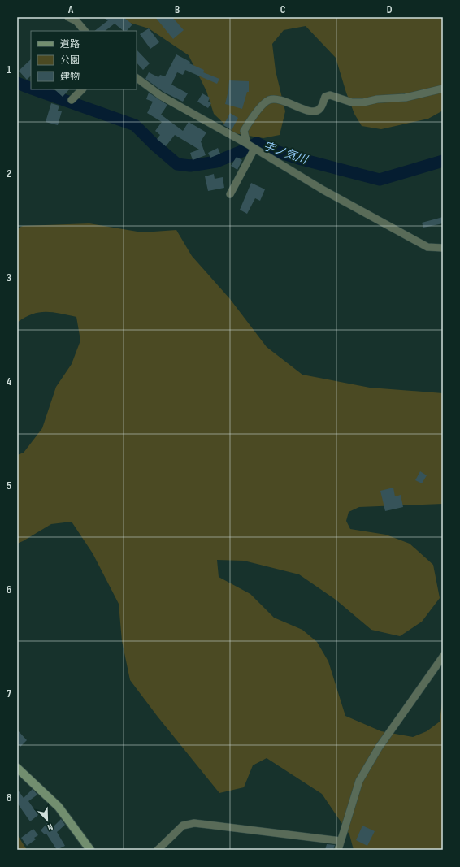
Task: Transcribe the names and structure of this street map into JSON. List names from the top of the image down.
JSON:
{
  "water": ["宇ノ気川"],
  "legend": ["道路", "公園", "建物"],
  "north": "bottom right",
  "grid": {
    "columns": [
      "A",
      "B",
      "C",
      "D"
    ],
    "rows": [
      "1",
      "2",
      "3",
      "4",
      "5",
      "6",
      "7",
      "8"
    ]
  }
}
